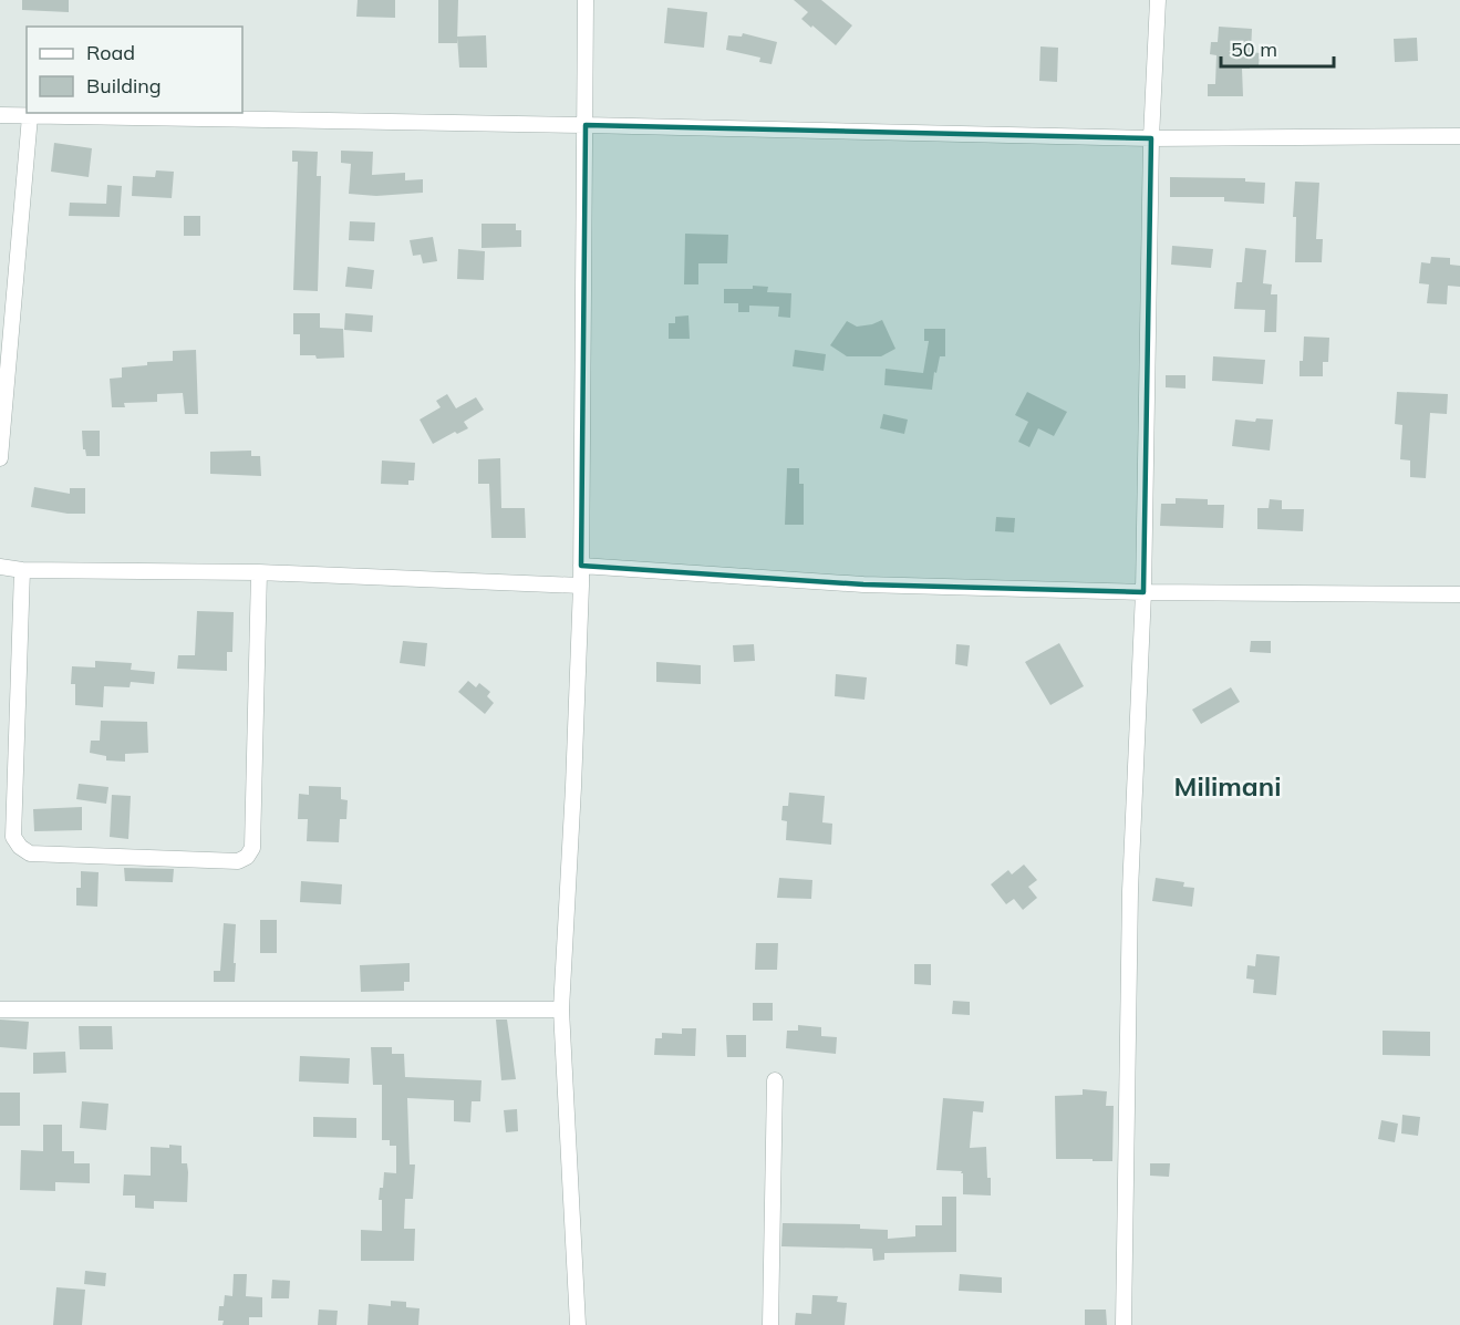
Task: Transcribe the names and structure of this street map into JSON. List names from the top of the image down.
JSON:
{
  "districts": ["Milimani"],
  "legend": ["Road", "Building"],
  "scale_bar": "50 m"
}
